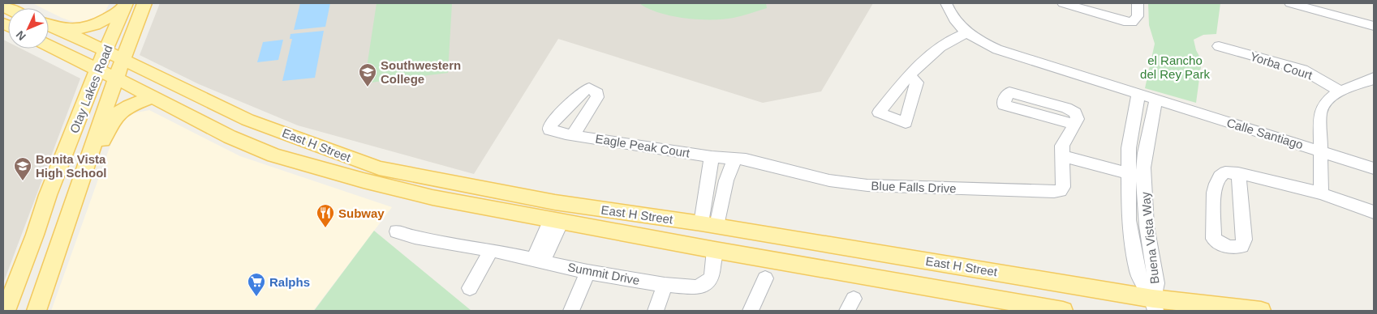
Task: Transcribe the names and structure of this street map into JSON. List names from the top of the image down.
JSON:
{
  "streets": {
    "main road": ["Otay Lakes Road", "East H Street"],
    "street": [
      "Yorba Court",
      "Calle Santiago",
      "Eagle Peak Court",
      "Blue Falls Drive",
      "Buena Vista Way",
      "Summit Drive"
    ]
  },
  "crossings": [
    ["Otay Lakes Road", "East H Street"],
    ["Calle Santiago", "Buena Vista Way"],
    ["East H Street", "Buena Vista Way"],
    ["East H Street", "Summit Drive"],
    ["Eagle Peak Court", "Blue Falls Drive"]
  ],
  "parks": ["el Rancho del Rey Park"],
  "places": {
    "school or university": ["Southwestern College", "Bonita Vista High School"],
    "restaurant": ["Subway"],
    "supermarket": ["Ralphs"]
  },
  "north": "bottom left"
}
